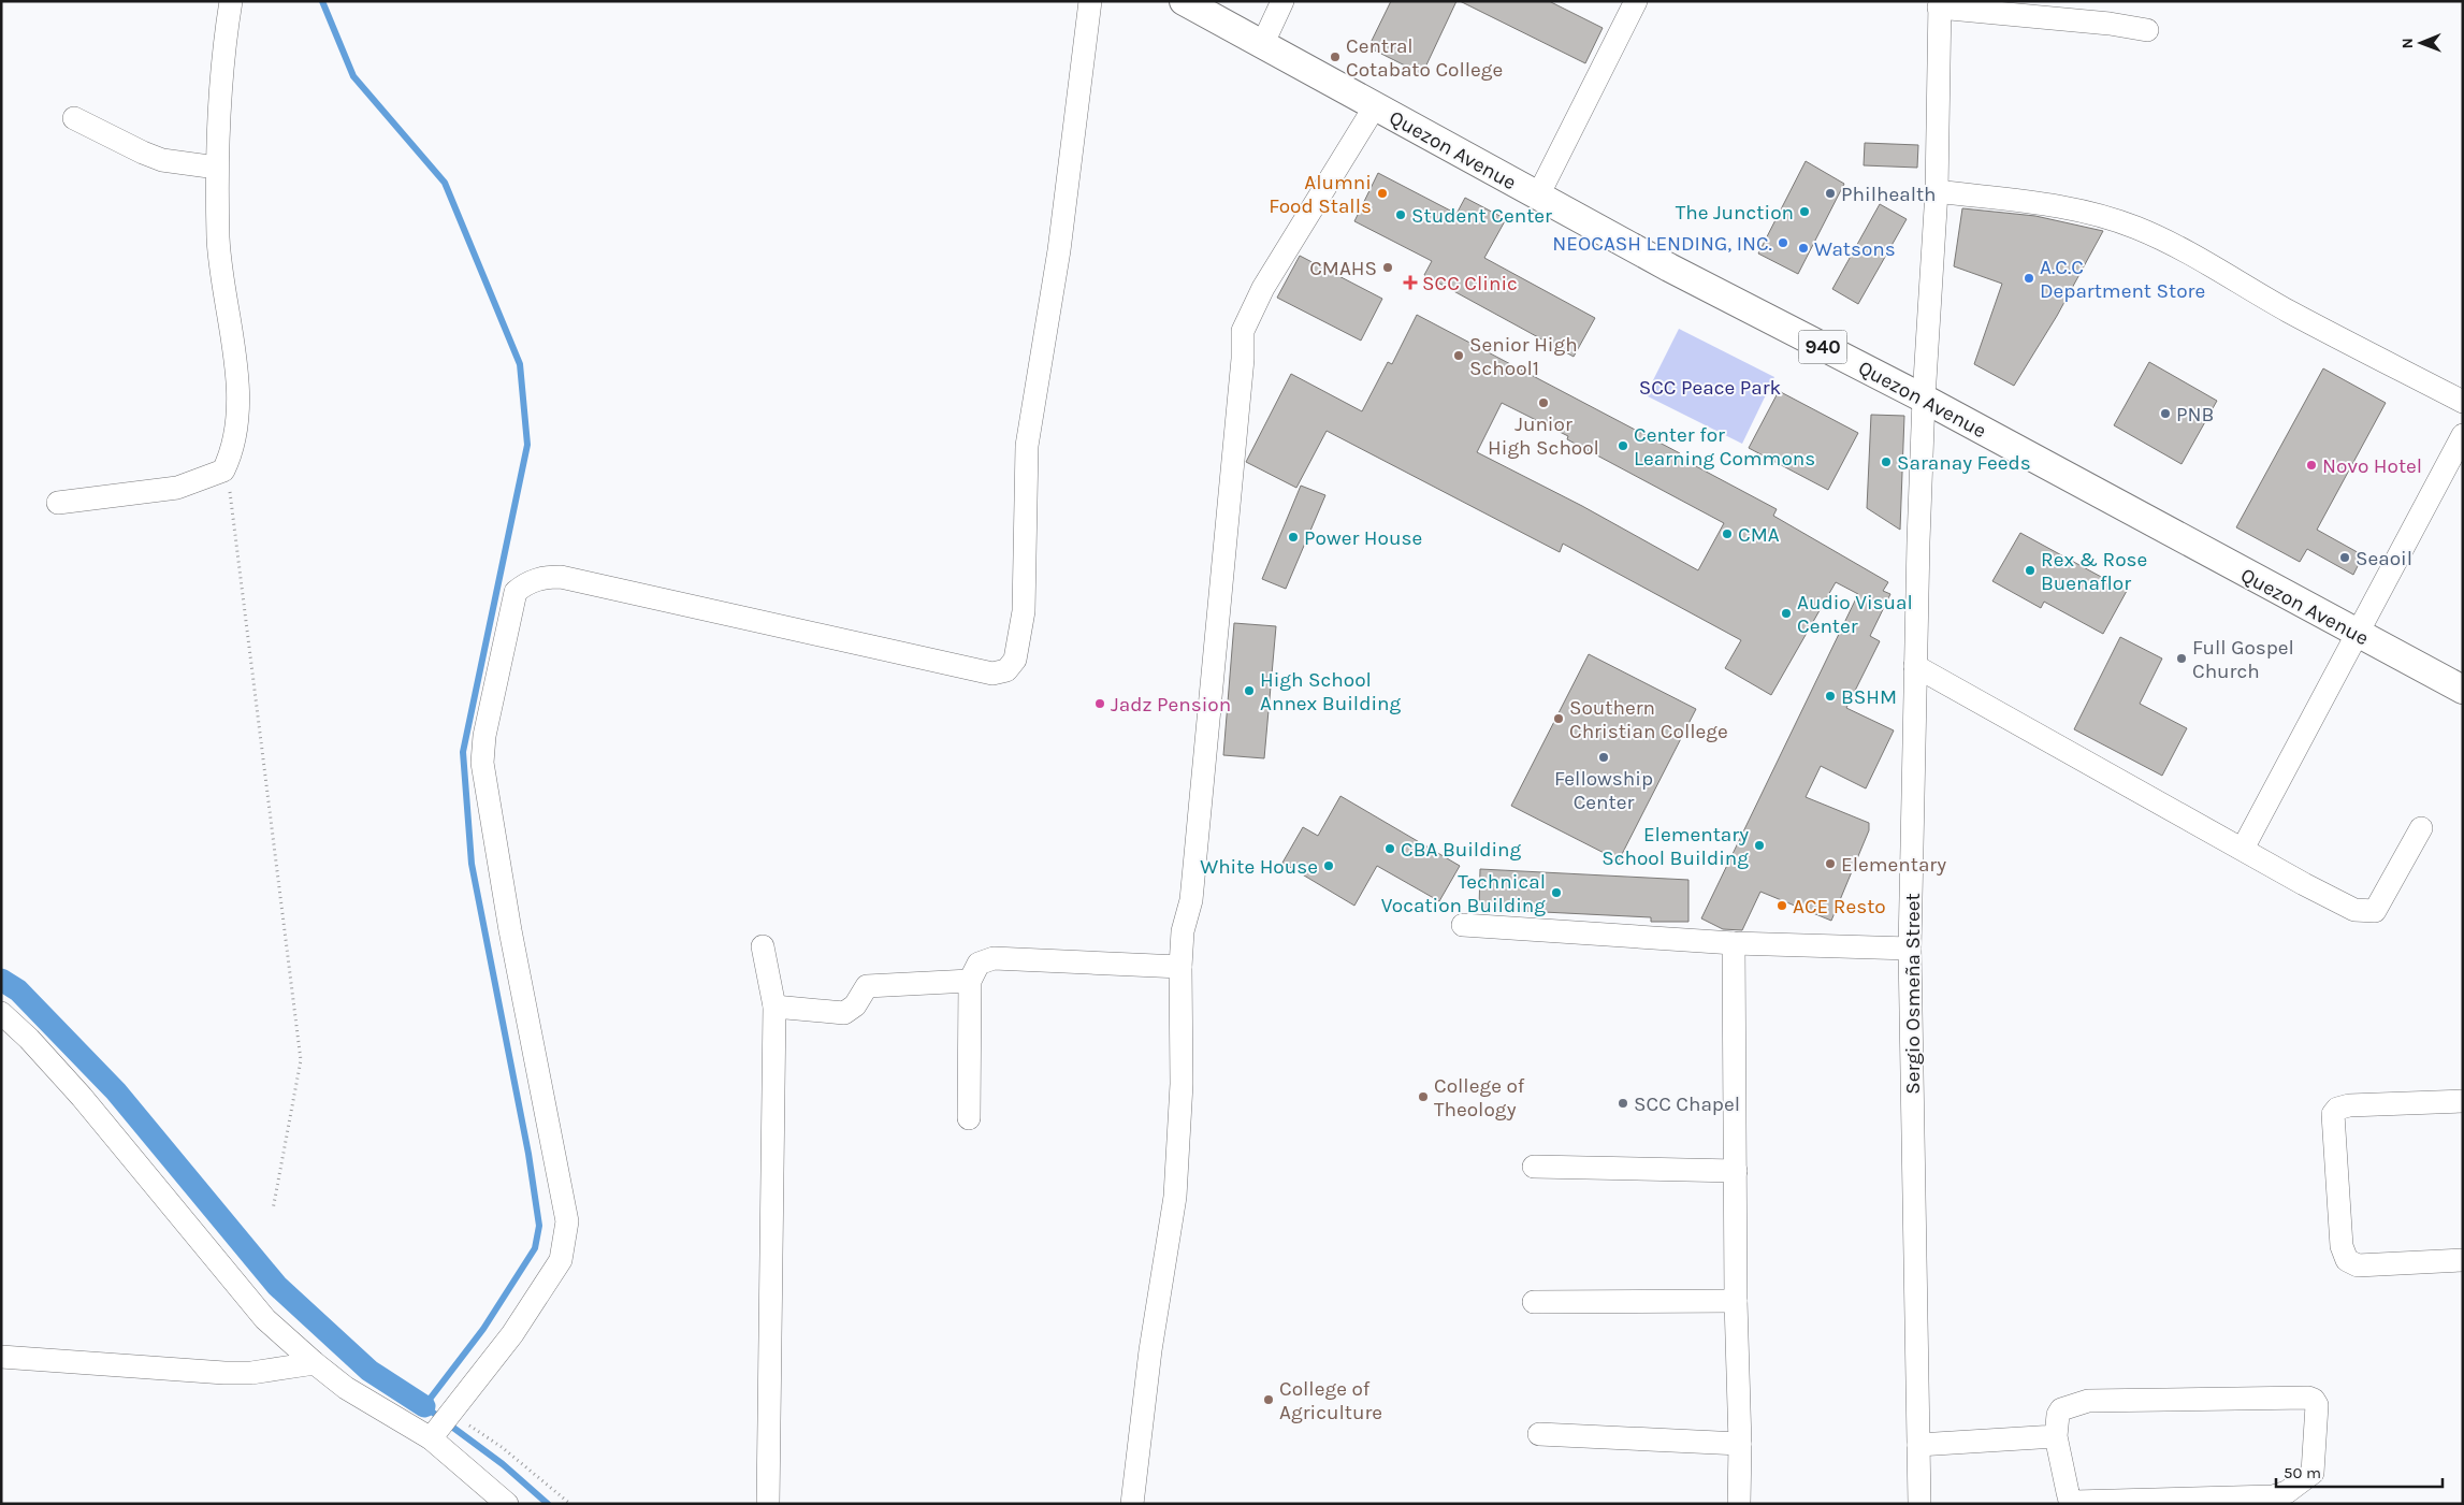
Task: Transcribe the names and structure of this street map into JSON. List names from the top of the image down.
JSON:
{
  "streets": {
    "main road": ["Quezon Avenue", "940"],
    "street": ["Sergio Osmeña Street"]
  },
  "crossings": [
    ["Quezon Avenue", "Sergio Osmeña Street"]
  ],
  "parks": ["SCC Peace Park"],
  "places": {
    "other": [
      "Central Cotabato College",
      "Alumni Food Stalls",
      "Philhealth",
      "The Junction",
      "Student Center",
      "NEOCASH LENDING, INC.",
      "Watsons",
      "CMAHS",
      "A.C.C Department Store",
      "Senior High School1",
      "Junior High School",
      "PNB",
      "Center for Learning Commons",
      "Saranay Feeds",
      "Novo Hotel",
      "CMA",
      "Power House",
      "Seaoil",
      "Rex & Rose Buenaflor",
      "Audio Visual Center",
      "Full Gospel Church",
      "High School Annex Building",
      "BSHM",
      "Jadz Pension",
      "Southern Christian College",
      "Fellowship Center",
      "Elementary School Building",
      "CBA Building",
      "Elementary",
      "White House",
      "Technical Vocation Building",
      "ACE Resto",
      "College of Theology",
      "SCC Chapel",
      "College of Agriculture"
    ],
    "health": ["SCC Clinic"]
  },
  "scale_bar": "50 m",
  "north": "left"
}
